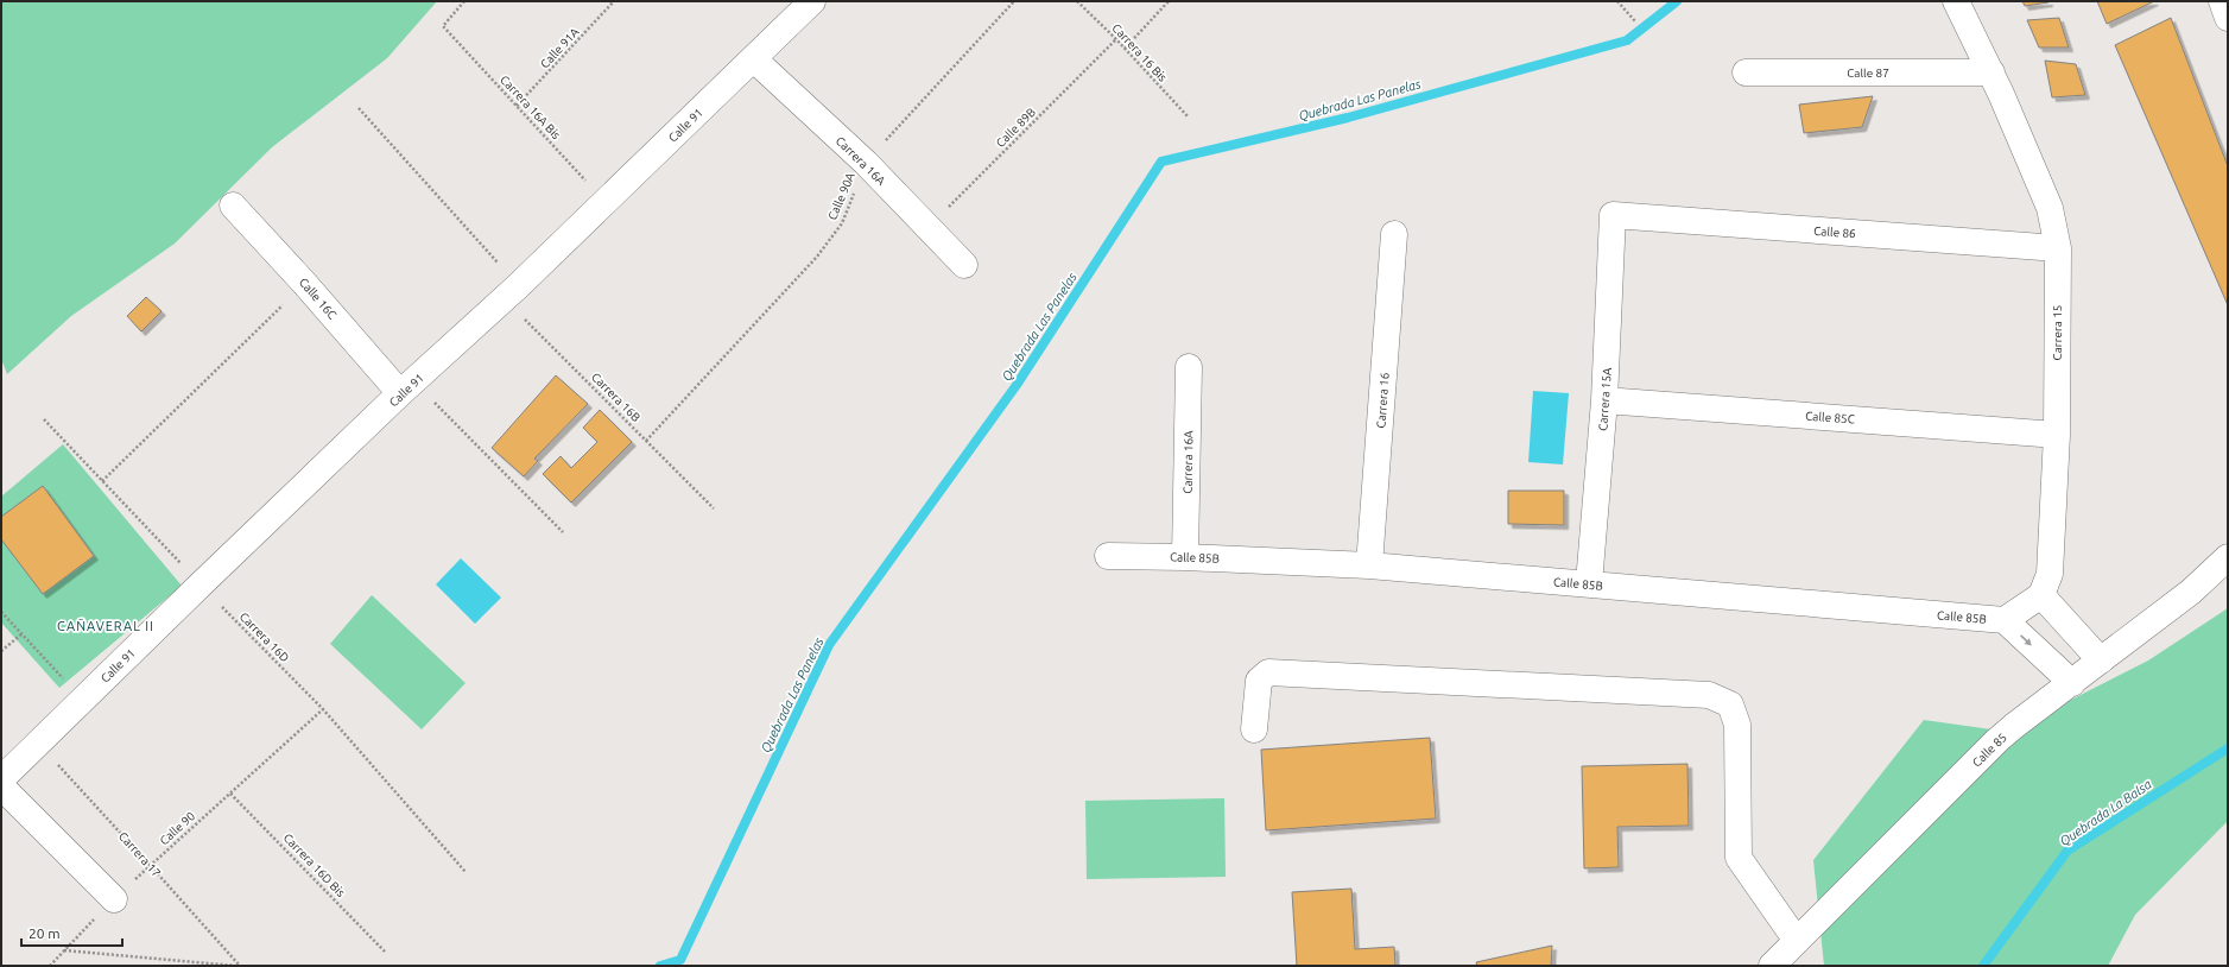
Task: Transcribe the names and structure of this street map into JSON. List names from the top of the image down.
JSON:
{
  "streets": {
    "street": [
      "Calle 87",
      "Calle 91",
      "Carrera 16A",
      "Calle 86",
      "Calle 16C",
      "Carrera 15",
      "Carrera 15A",
      "Carrera 16",
      "Calle 85C",
      "Calle 85B",
      "Calle 85"
    ],
    "path": [
      "Calle 91A",
      "Carrera 16 Bis",
      "Carrera 16A Bis",
      "Calle 89B",
      "Calle 90A",
      "Carrera 16B",
      "Carrera 16D",
      "Calle 90",
      "Carrera 17",
      "Carrera 16D Bis"
    ]
  },
  "crossings": [
    ["Calle 91A", "Carrera 16A Bis"],
    ["Carrera 16 Bis", "Calle 89B"],
    ["Calle 87", "Carrera 15"],
    ["Carrera 16A Bis", "Calle 91"],
    ["Calle 91", "Carrera 16A"],
    ["Calle 91", "Calle 16C"],
    ["Calle 91", "Carrera 16B"],
    ["Calle 91", "Carrera 16D"],
    ["Calle 91", "Carrera 17"],
    ["Calle 89B", "Carrera 16A"],
    ["Carrera 16A", "Calle 90A"],
    ["Carrera 16A", "Calle 85B"],
    ["Calle 90A", "Carrera 16B"],
    ["Calle 86", "Carrera 15"],
    ["Calle 86", "Carrera 15A"],
    ["Carrera 15", "Calle 85C"],
    ["Carrera 15", "Calle 85B"],
    ["Carrera 15A", "Calle 85C"],
    ["Carrera 15A", "Calle 85B"],
    ["Carrera 16", "Calle 85B"],
    ["Carrera 16D", "Calle 90"],
    ["Calle 90", "Carrera 17"],
    ["Calle 90", "Carrera 16D Bis"]
  ],
  "districts": ["CAÑAVERAL II"],
  "water": ["Quebrada Las Panelas", "Quebrada La Balsa"],
  "scale_bar": "20 m"
}
